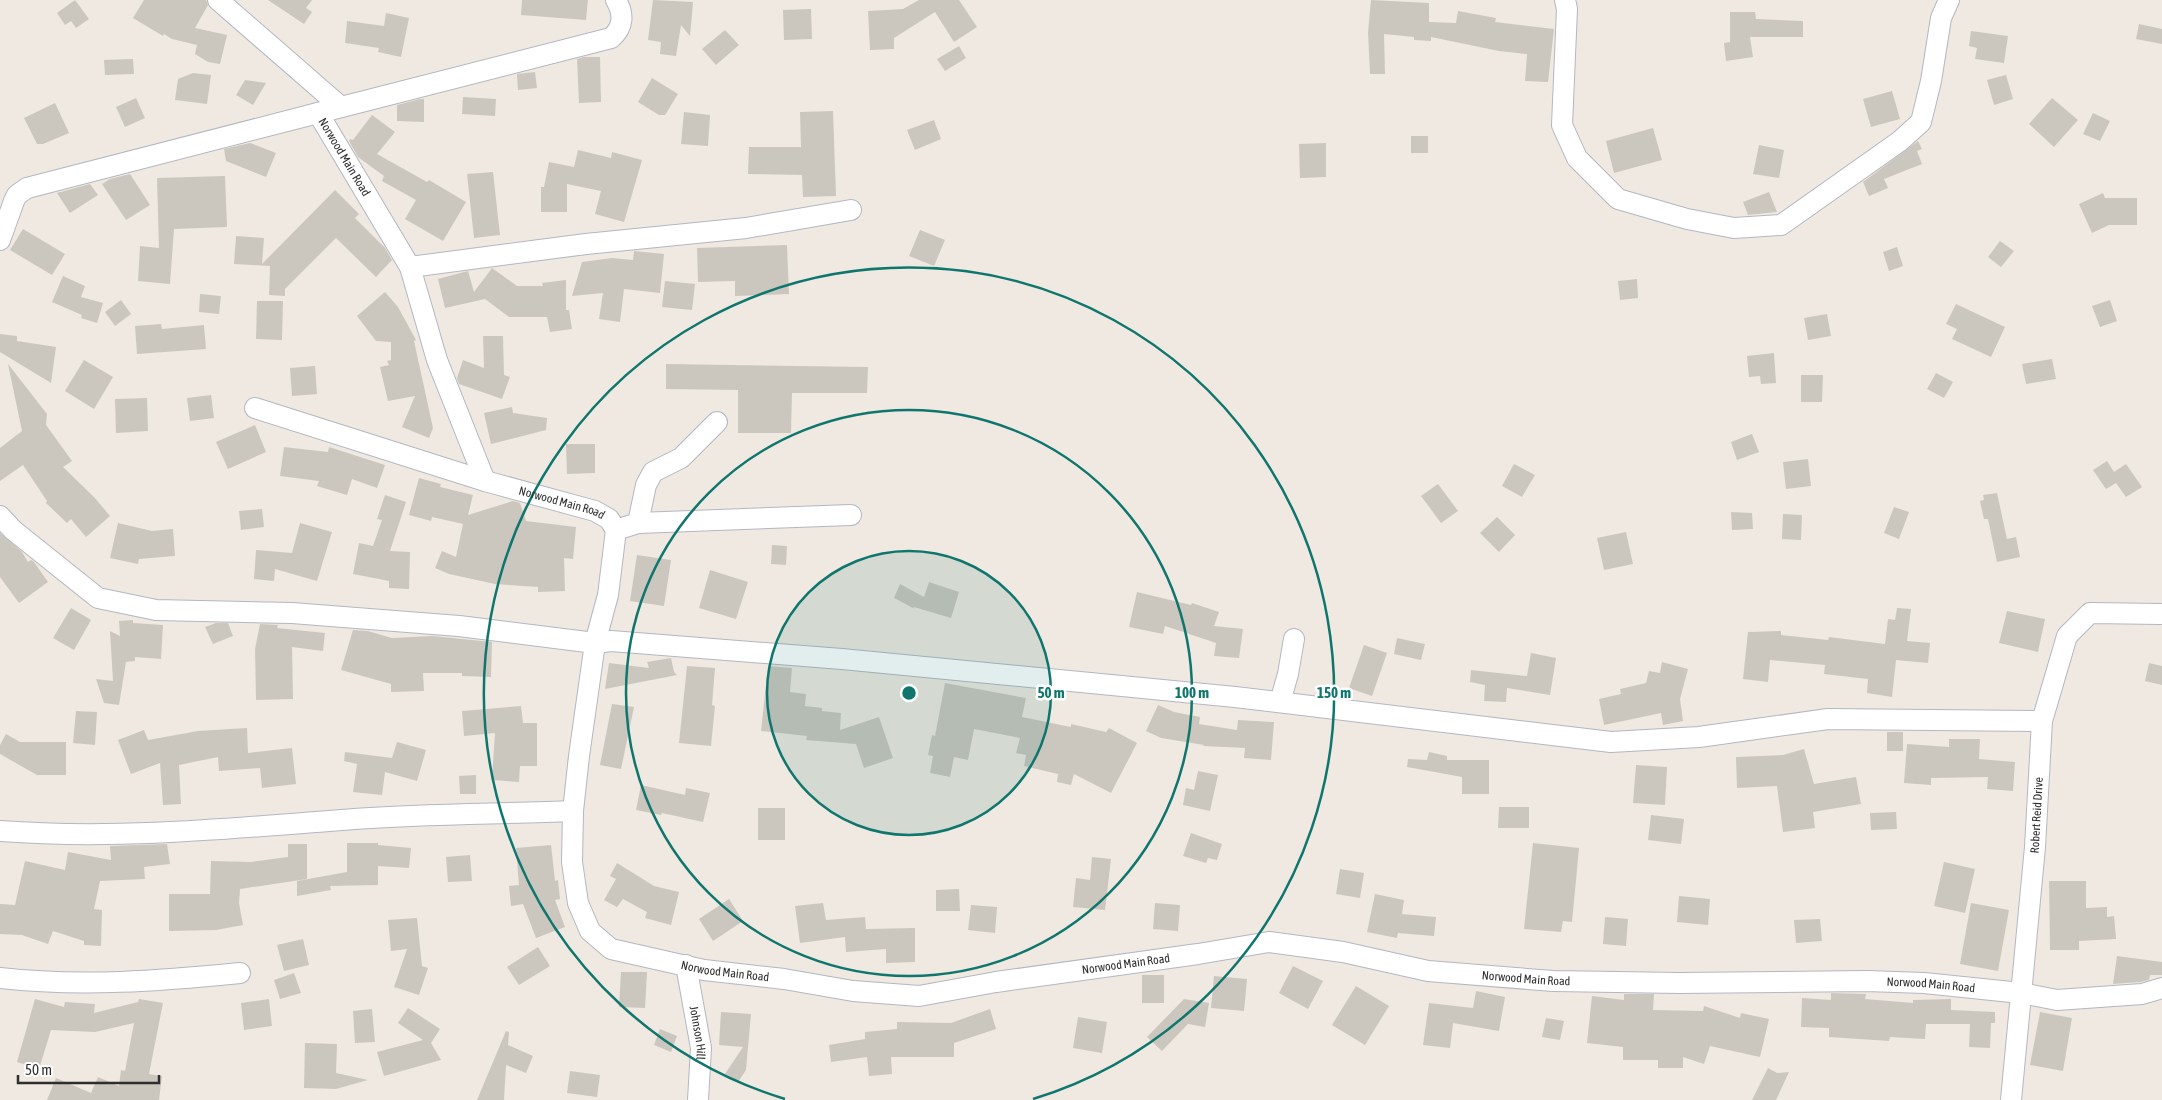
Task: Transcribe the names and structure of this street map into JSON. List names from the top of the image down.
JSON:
{
  "streets": {
    "street": ["Norwood Main Road", "Robert Reid Drive", "Johnson Hill"]
  },
  "crossings": [
    ["Norwood Main Road", "Robert Reid Drive"],
    ["Norwood Main Road", "Johnson Hill"]
  ],
  "scale_bar": "50 m",
  "rings": ["50 m", "100 m", "150 m"]
}
